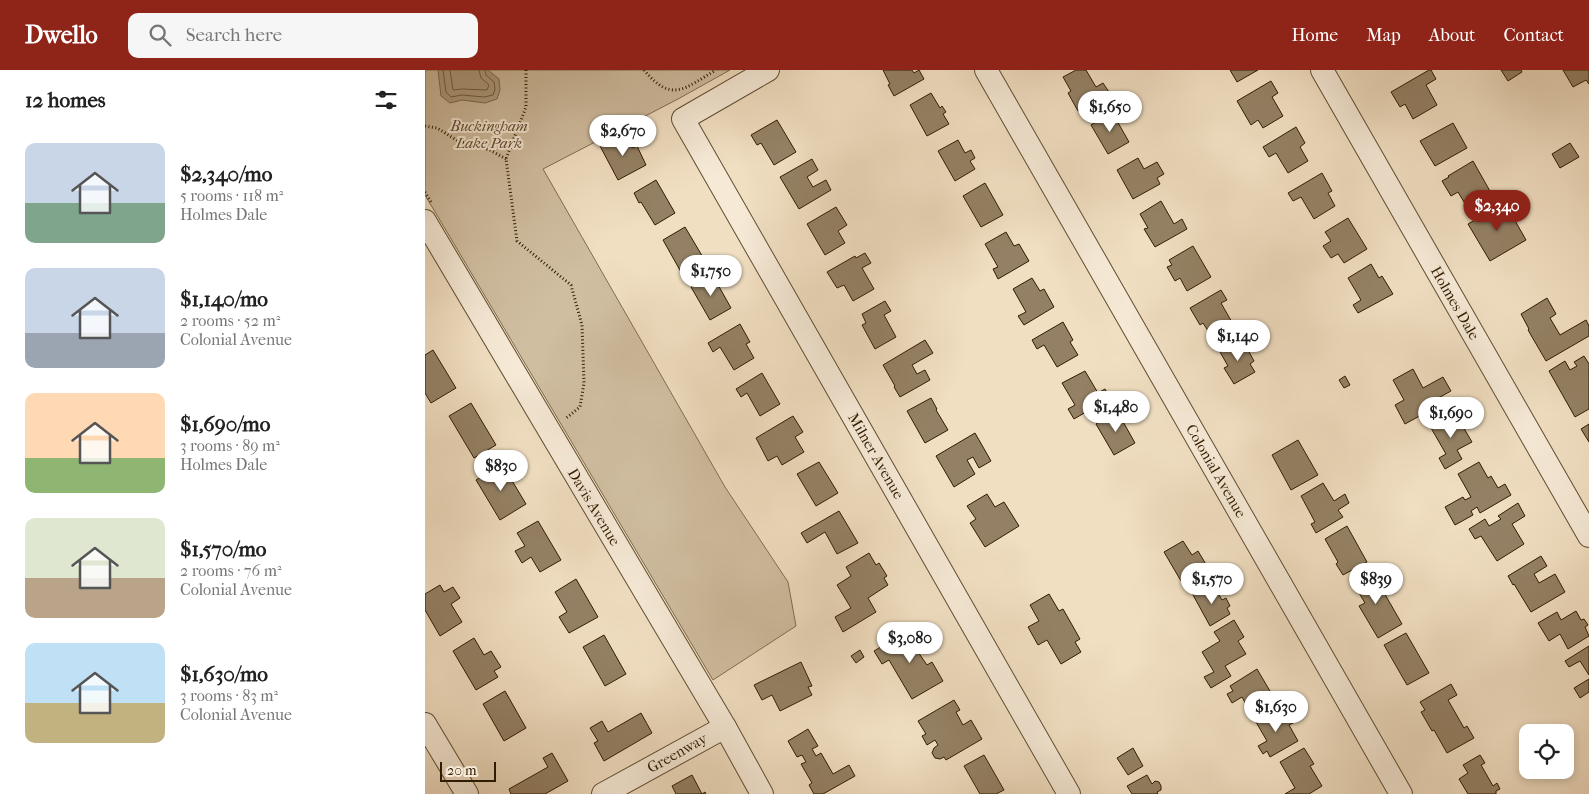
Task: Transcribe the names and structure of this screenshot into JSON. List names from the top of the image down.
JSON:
{
  "streets": {
    "street": [
      "Holmes Dale",
      "Milner Avenue",
      "Colonial Avenue",
      "Davis Avenue",
      "Greenway"
    ]
  },
  "crossings": [
    ["Davis Avenue", "Greenway"]
  ],
  "parks": ["Buckingham Lake Park"],
  "scale_bar": "20 m",
  "page": {
    "header": "Dwello",
    "search": "Search here",
    "nav": [
      "Home",
      "Map",
      "About",
      "Contact"
    ],
    "heading": "12 homes",
    "price": [
      "$1,650",
      "$2,670",
      "$2,340",
      "$1,750",
      "$1,140",
      "$1,480",
      "$1,690",
      "$830",
      "$1,570",
      "$839",
      "$3,080",
      "$1,630"
    ],
    "list": [
      {
        "name": "$2,340/mo",
        "note": "5 rooms · 118 m² · Holmes Dale"
      },
      {
        "name": "$1,140/mo",
        "note": "2 rooms · 52 m² · Colonial Avenue"
      },
      {
        "name": "$1,690/mo",
        "note": "3 rooms · 89 m² · Holmes Dale"
      },
      {
        "name": "$1,570/mo",
        "note": "2 rooms · 76 m² · Colonial Avenue"
      },
      {
        "name": "$1,630/mo",
        "note": "3 rooms · 83 m² · Colonial Avenue"
      }
    ],
    "scale": "20 m"
  }
}
